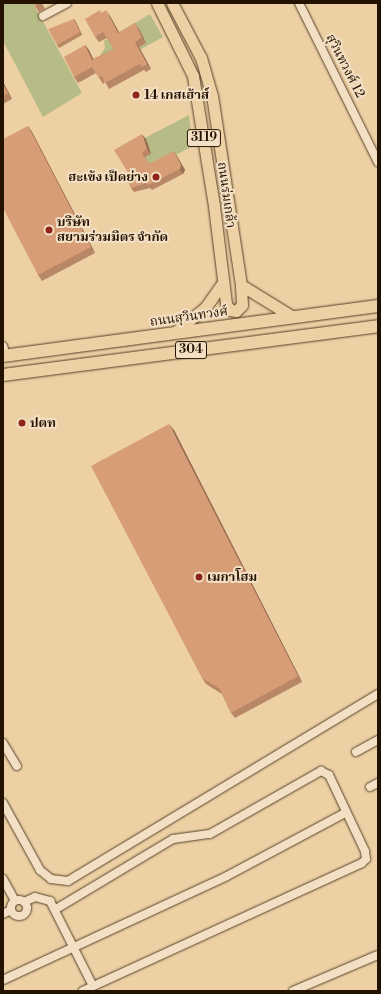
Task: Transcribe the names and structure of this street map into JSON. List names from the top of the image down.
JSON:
{
  "streets": {
    "highway": ["ถนนสุวินทวงศ์", "304"],
    "main road": ["3119", "ถนนร่มเกล้า"],
    "street": ["สุวินทวงศ์ 12"]
  },
  "places": [
    "14 เกสเฮ้าส์",
    "ฮะเข้ง เป็ดย่าง",
    "บริษัท สยามร่วมมิตร จำกัด",
    "ปตท",
    "เมกาโฮม"
  ]
}
